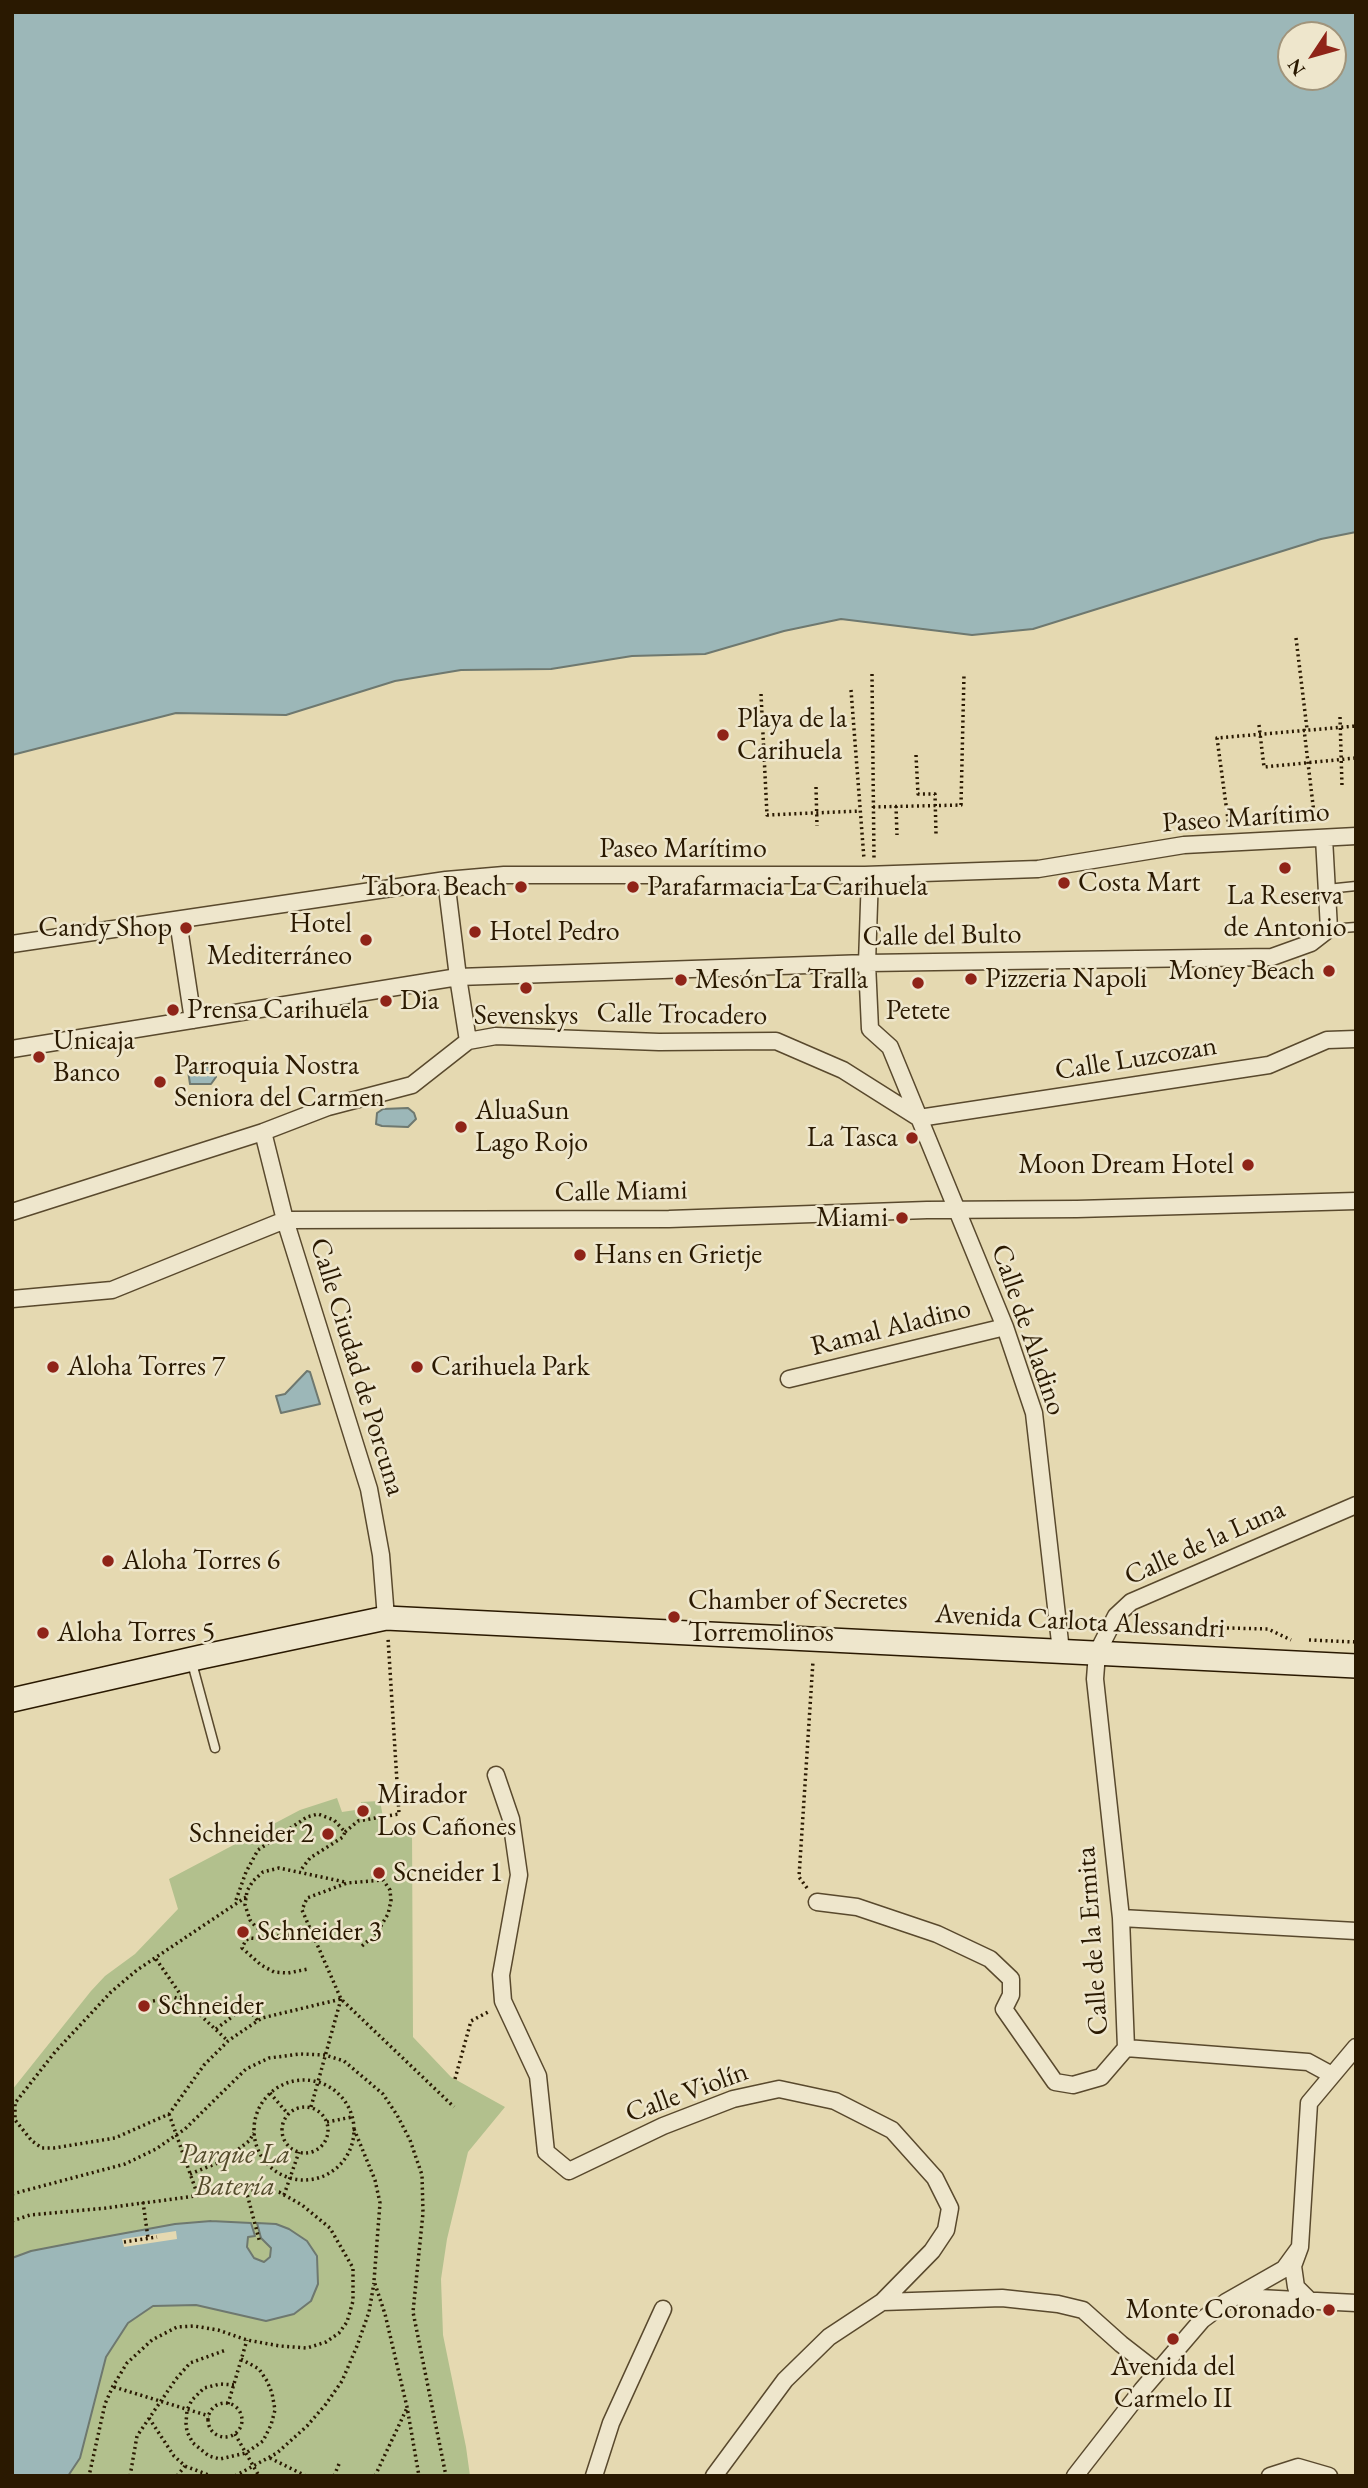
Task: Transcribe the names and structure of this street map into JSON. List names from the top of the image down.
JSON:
{
  "streets": {
    "main road": ["Avenida Carlota Alessandri"],
    "street": [
      "Paseo Marítimo",
      "Calle del Bulto",
      "Calle Trocadero",
      "Calle Luzcozan",
      "Calle Miami",
      "Ramal Aladino",
      "Calle de Aladino",
      "Calle Ciudad de Porcuna",
      "Calle de la Luna",
      "Calle de la Ermita",
      "Calle Violín"
    ]
  },
  "crossings": [
    ["Paseo Marítimo", "Calle de Aladino"],
    ["Calle del Bulto", "Calle de Aladino"],
    ["Calle Trocadero", "Calle Luzcozan"],
    ["Calle Trocadero", "Calle de Aladino"],
    ["Calle Luzcozan", "Calle de Aladino"],
    ["Calle Miami", "Calle de Aladino"],
    ["Calle Miami", "Calle Ciudad de Porcuna"],
    ["Ramal Aladino", "Calle de Aladino"],
    ["Calle de Aladino", "Avenida Carlota Alessandri"],
    ["Calle Ciudad de Porcuna", "Avenida Carlota Alessandri"],
    ["Calle de la Luna", "Avenida Carlota Alessandri"],
    ["Calle de la Luna", "Calle de la Ermita"],
    ["Avenida Carlota Alessandri", "Calle de la Ermita"]
  ],
  "parks": ["Parque La Batería"],
  "places": [
    "Playa de la Carihuela",
    "La Reserva de Antonio",
    "Costa Mart",
    "Tabora Beach",
    "Parafarmacia La Carihuela",
    "Candy Shop",
    "Hotel Pedro",
    "Hotel Mediterráneo",
    "Money Beach",
    "Pizzeria Napoli",
    "Mesón La Tralla",
    "Petete",
    "Sevenskys",
    "Dia",
    "Prensa Carihuela",
    "Unicaja Banco",
    "Parroquia Nostra Seniora del Carmen",
    "AluaSun Lago Rojo",
    "La Tasca",
    "Moon Dream Hotel",
    "Miami",
    "Hans en Grietje",
    "Aloha Torres 7",
    "Carihuela Park",
    "Aloha Torres 6",
    "Chamber of Secretes Torremolinos",
    "Aloha Torres 5",
    "Mirador Los Cañones",
    "Schneider 2",
    "Scneider 1",
    "Schneider 3",
    "Schneider",
    "Monte Coronado",
    "Avenida del Carmelo II"
  ],
  "north": "bottom left"
}
